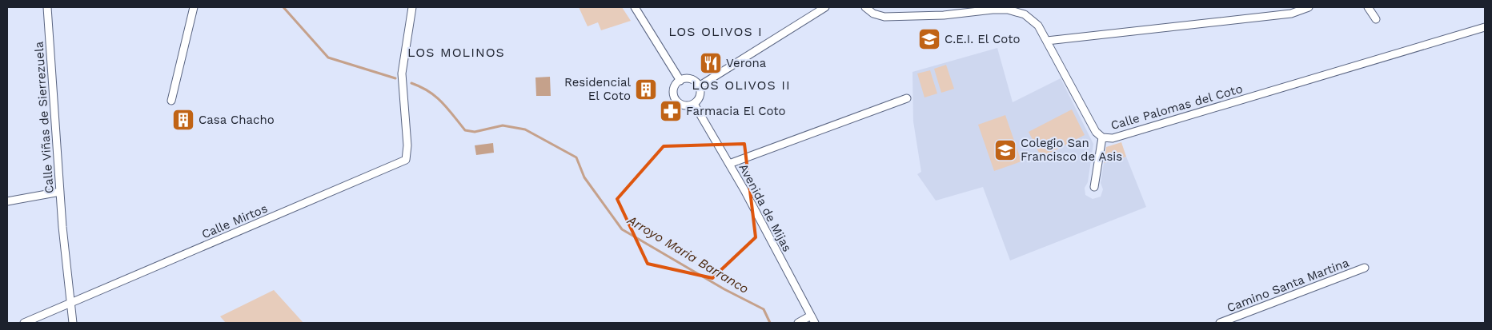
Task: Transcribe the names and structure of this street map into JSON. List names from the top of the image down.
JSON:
{
  "streets": {
    "street": [
      "Calle Palomas del Coto",
      "Calle Viñas de Sierrezuela",
      "Avenida de Mijas",
      "Calle Mirtos",
      "Camino Santa Martina"
    ]
  },
  "crossings": [
    ["Calle Viñas de Sierrezuela", "Calle Mirtos"]
  ],
  "districts": ["LOS OLIVOS I", "LOS MOLINOS", "LOS OLIVOS II"],
  "water": ["Arroyo Maria Barranco"],
  "places": {
    "school or university": ["C.E.I. El Coto", "Colegio San Francisco de Asis"],
    "restaurant": ["Verona"],
    "building": ["Residencial El Coto", "Casa Chacho"],
    "pharmacy": ["Farmacia El Coto"]
  }
}
